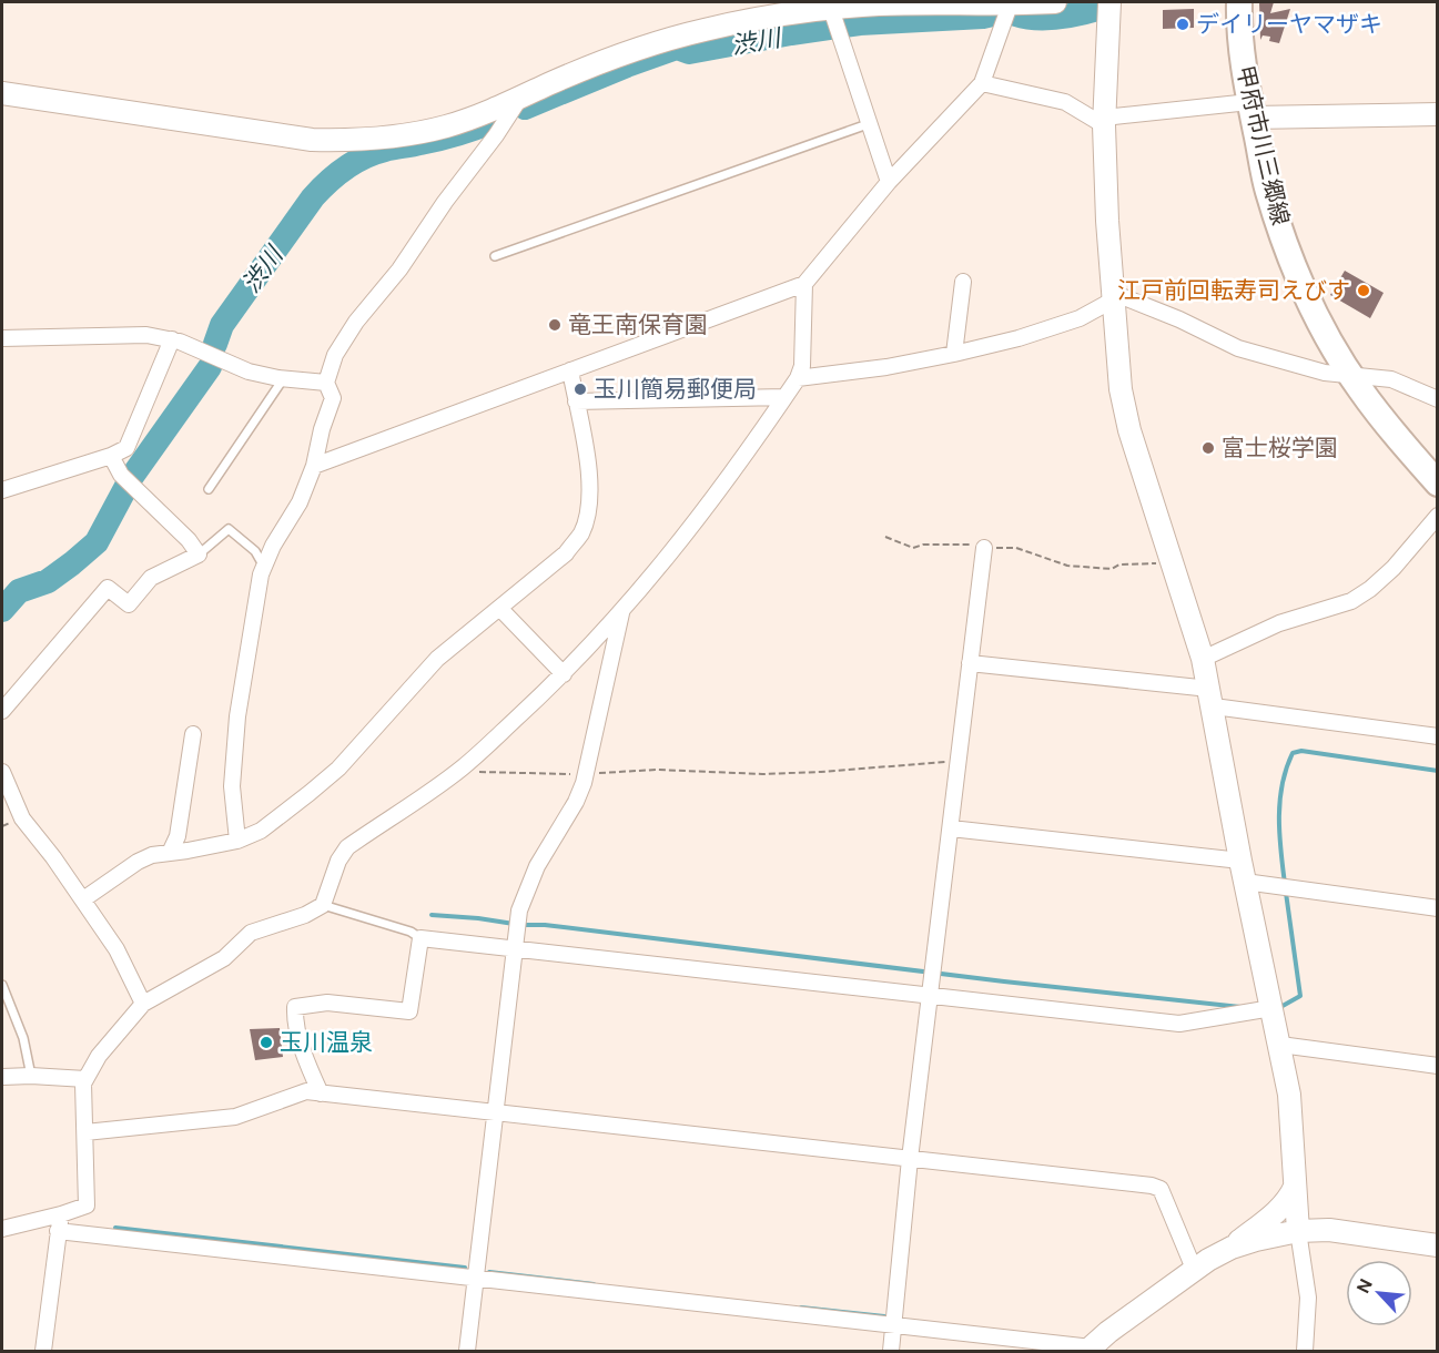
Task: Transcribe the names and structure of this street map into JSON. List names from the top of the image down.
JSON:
{
  "streets": {
    "main road": ["甲府市川三郷線"]
  },
  "water": ["渋川"],
  "places": [
    "デイリーヤマザキ",
    "江戸前回転寿司えびす",
    "竜王南保育園",
    "玉川簡易郵便局",
    "富士桜学園",
    "玉川温泉"
  ],
  "north": "top left"
}
